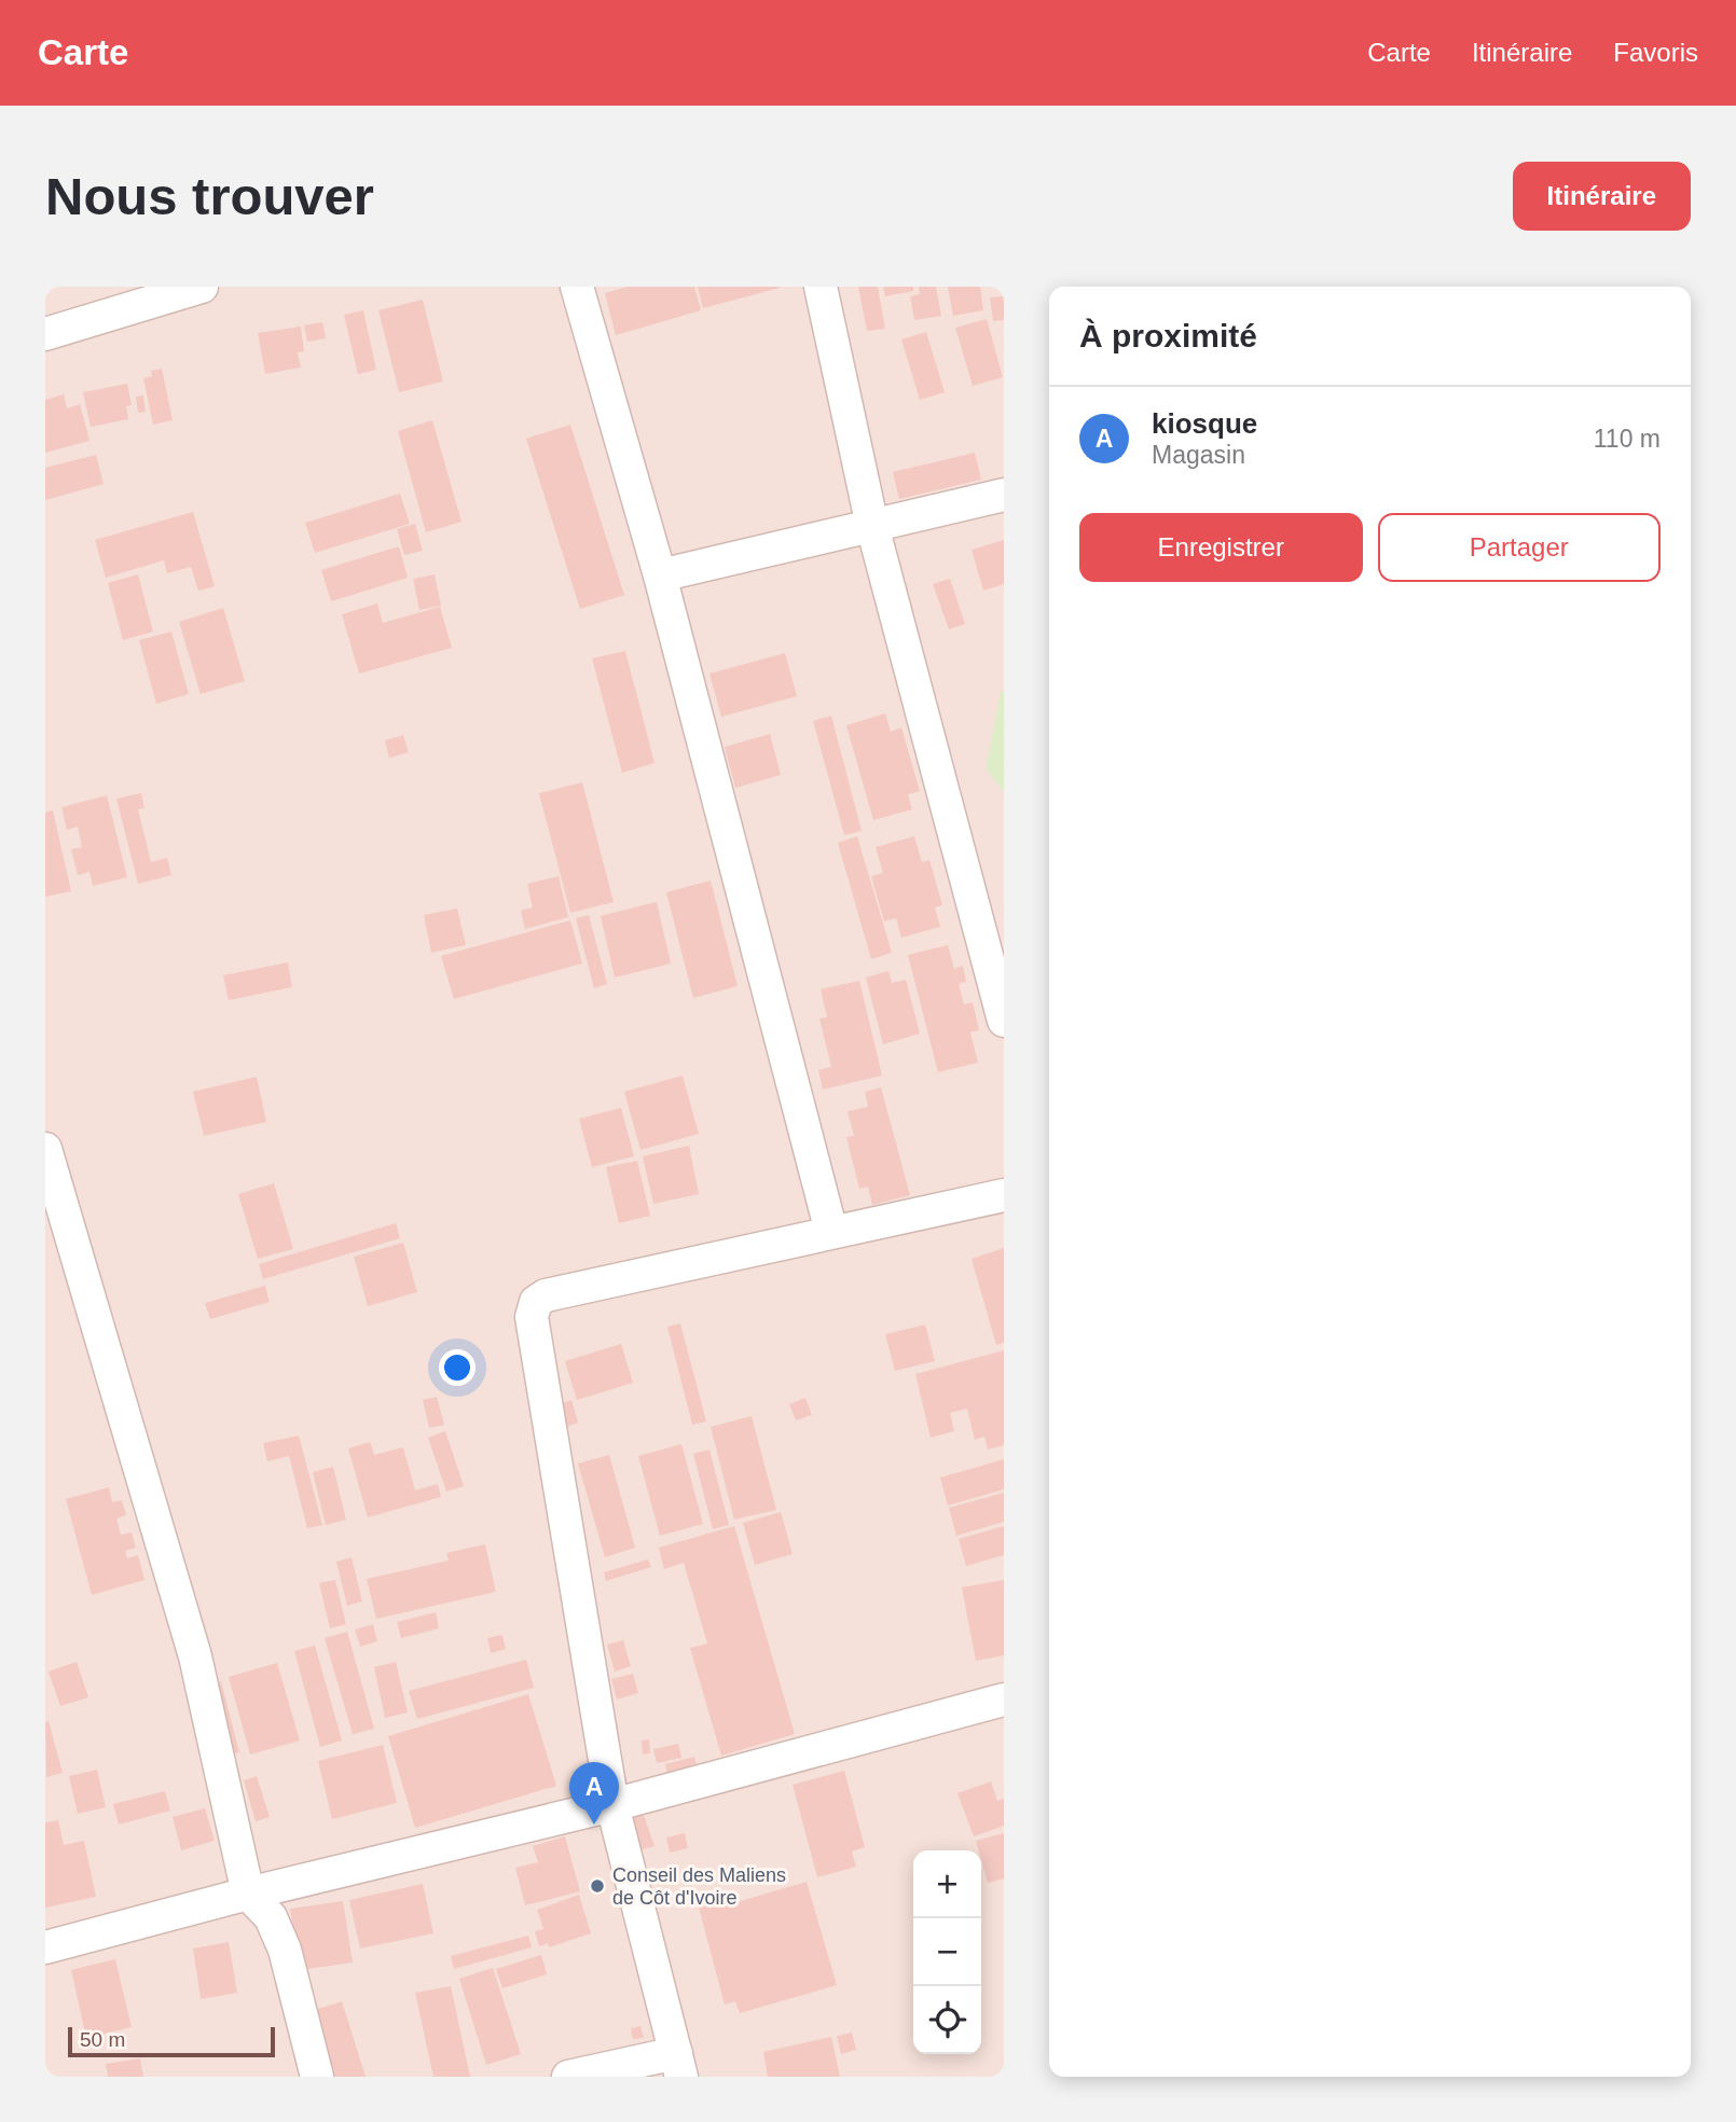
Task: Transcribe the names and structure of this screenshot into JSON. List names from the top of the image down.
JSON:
{
  "places": ["Conseil des Maliens de Côt d'Ivoire"],
  "scale_bar": "50 m",
  "page": {
    "header": "Carte",
    "nav": ["Carte", "Itinéraire", "Favoris"],
    "buttons": [
      "Itinéraire",
      ["Enregistrer", "Partager"]
    ],
    "title": "Nous trouver",
    "heading": "À proximité",
    "list": [
      {
        "mark": "A",
        "name": "kiosque",
        "note": "Magasin",
        "value": "110 m"
      }
    ],
    "pins": "A",
    "map_buttons": ["+", "−"],
    "scale": "50 m"
  }
}
